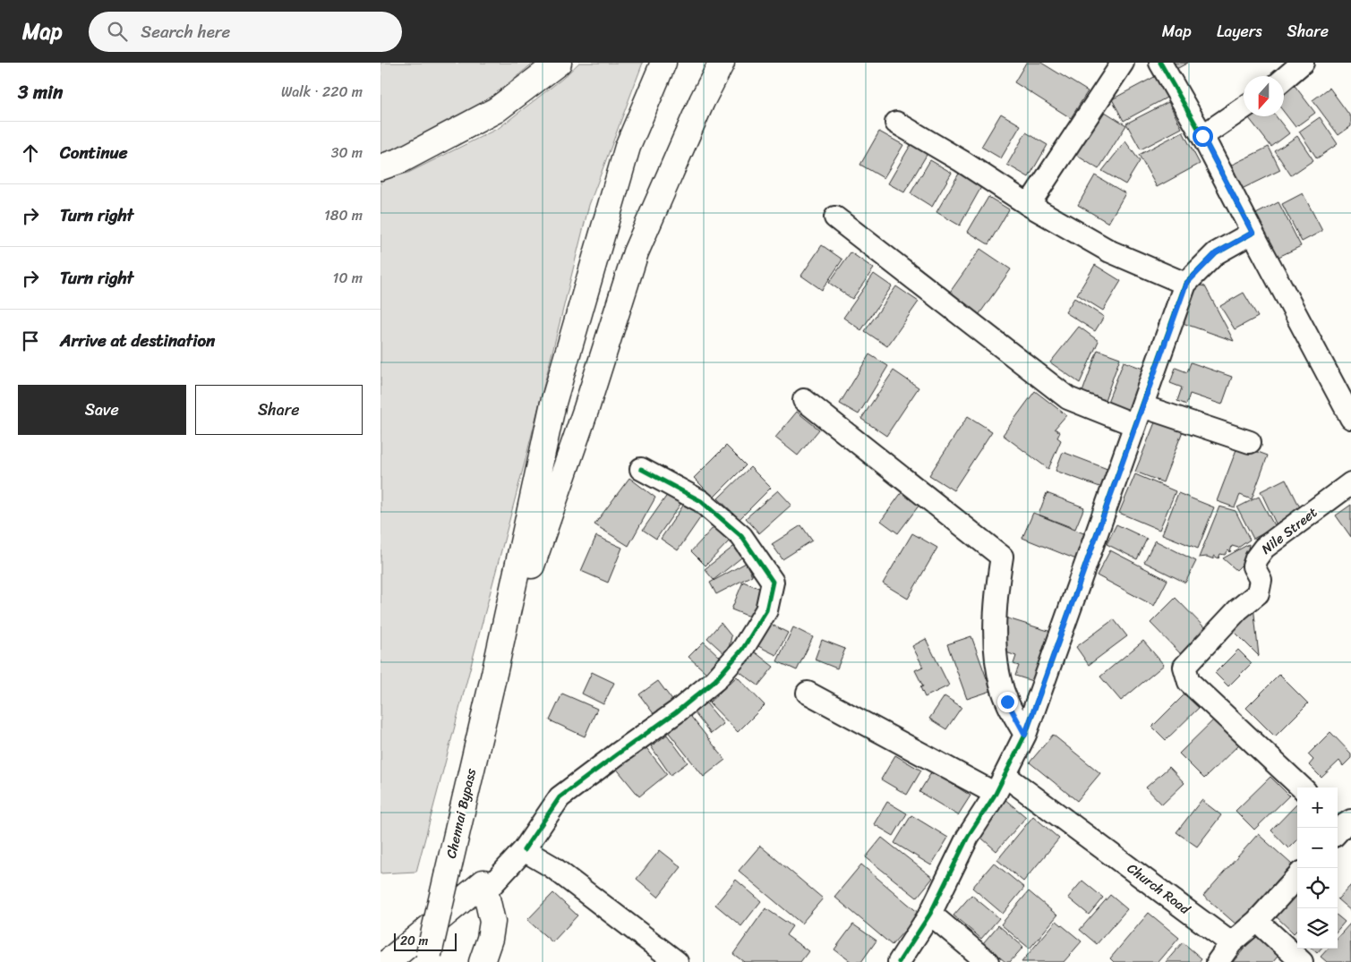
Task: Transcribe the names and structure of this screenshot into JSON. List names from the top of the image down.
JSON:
{
  "streets": {
    "main road": ["Chennai Bypass"],
    "street": ["Nile Street", "Church Road"]
  },
  "scale_bar": "20 m",
  "north": "bottom",
  "page": {
    "header": "Map",
    "search": "Search here",
    "nav": ["Map", "Layers", "Share"],
    "heading": ["3 min", "Walk · 220 m"],
    "list": [
      ["Continue", "30 m"],
      ["Turn right", "180 m"],
      ["Turn right", "10 m"],
      "Arrive at destination"
    ],
    "buttons": ["Save", "Share"],
    "map_buttons": ["+", "−"],
    "scale": "20 m"
  }
}
